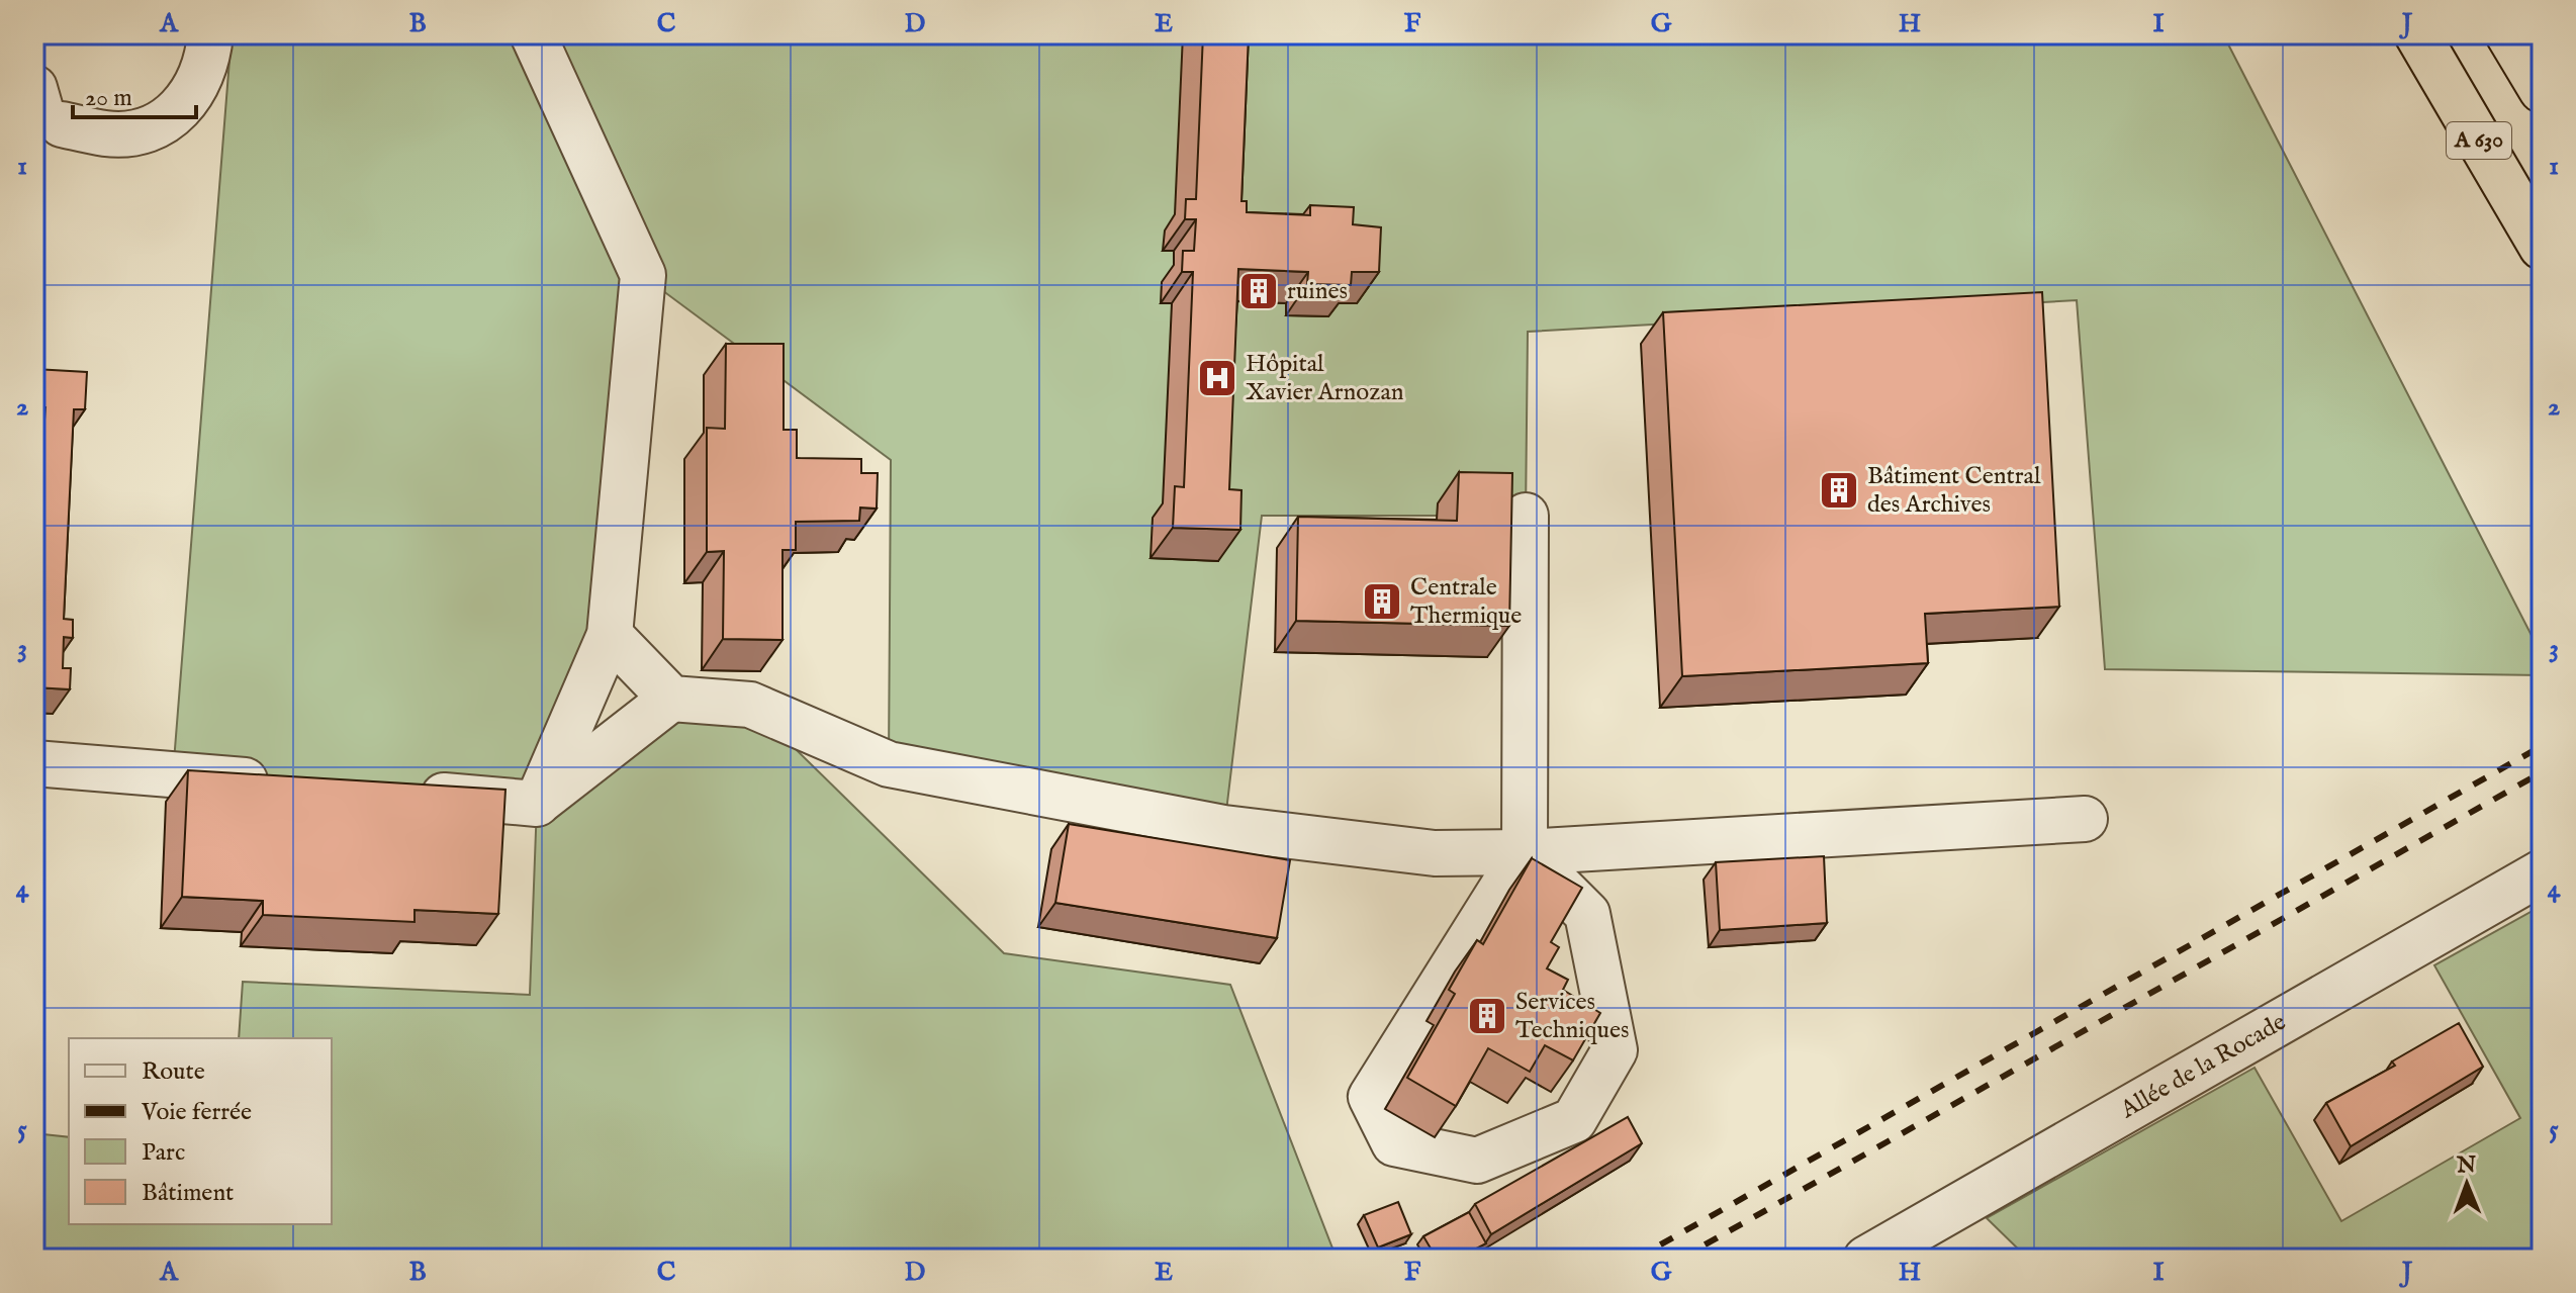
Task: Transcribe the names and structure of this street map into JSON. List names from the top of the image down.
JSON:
{
  "streets": {
    "highway": ["A 630"],
    "street": ["Allée de la Rocade"]
  },
  "places": {
    "building": [
      "ruines",
      "Bâtiment Central des Archives",
      "Centrale Thermique",
      "Services Techniques"
    ],
    "hospital": ["Hôpital Xavier Arnozan"]
  },
  "legend": [
    "Route",
    "Voie ferrée",
    "Parc",
    "Bâtiment"
  ],
  "scale_bar": "20 m",
  "north": "top",
  "grid": {
    "columns": [
      "A",
      "B",
      "C",
      "D",
      "E",
      "F",
      "G",
      "H",
      "I",
      "J"
    ],
    "rows": [
      "1",
      "2",
      "3",
      "4",
      "5"
    ]
  }
}
